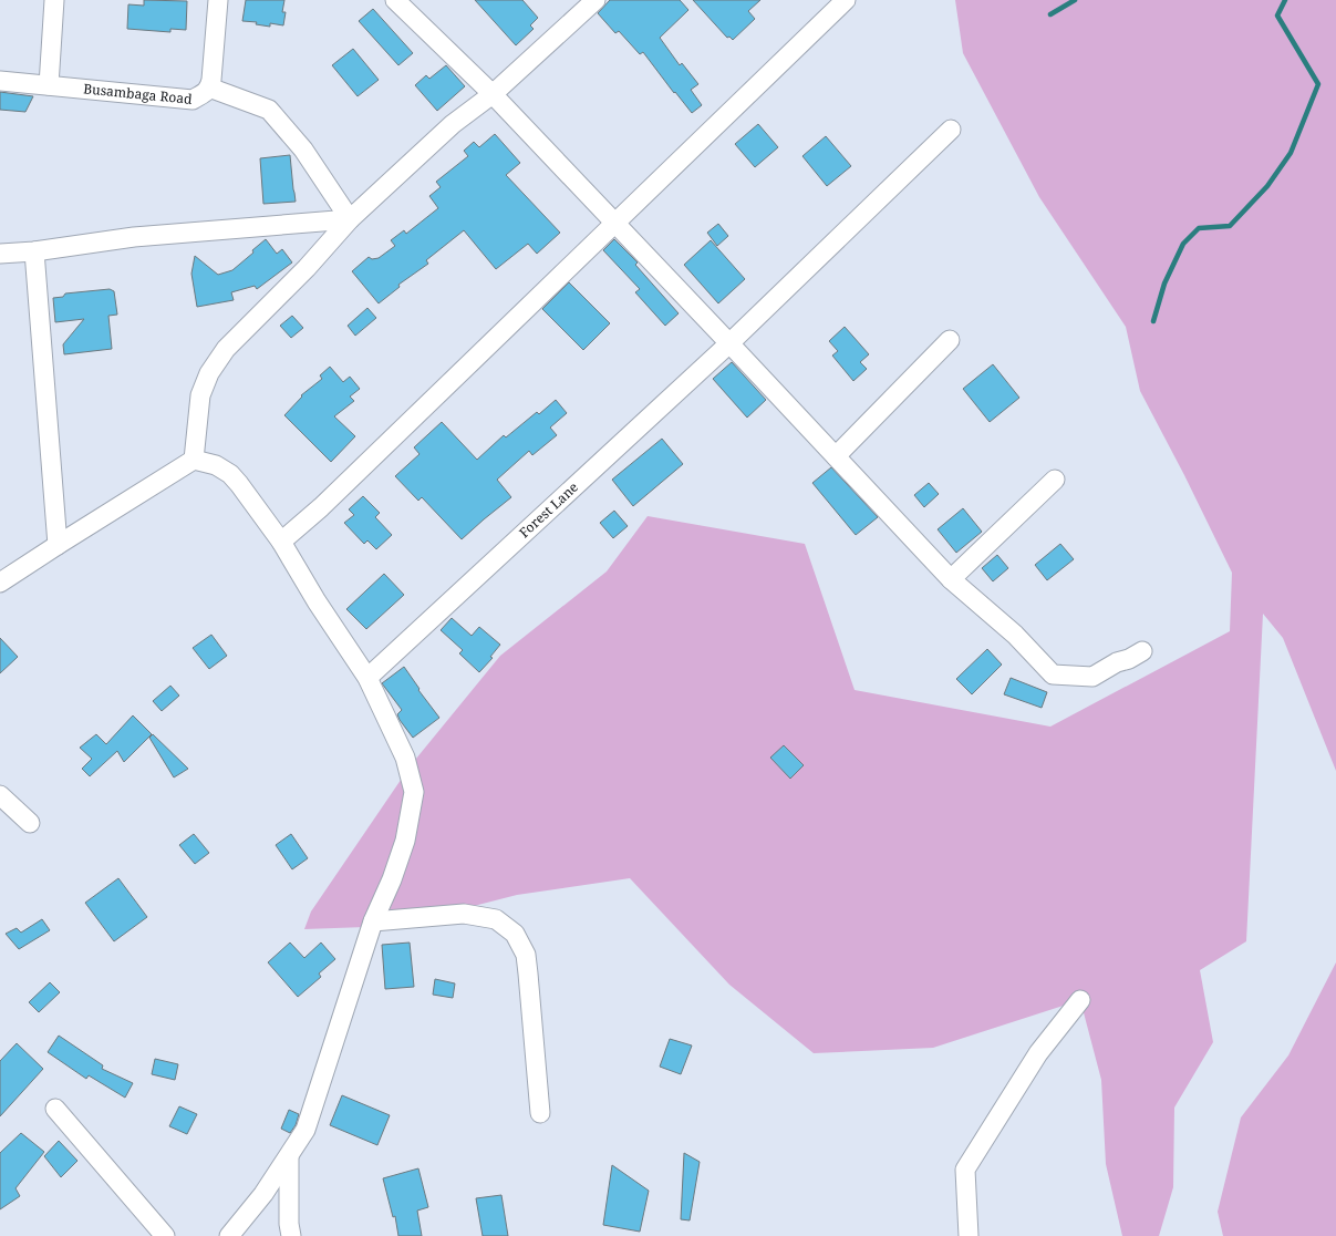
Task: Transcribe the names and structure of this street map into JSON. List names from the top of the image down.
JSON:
{
  "streets": {
    "street": ["Busambaga Road", "Forest Lane"]
  }
}
